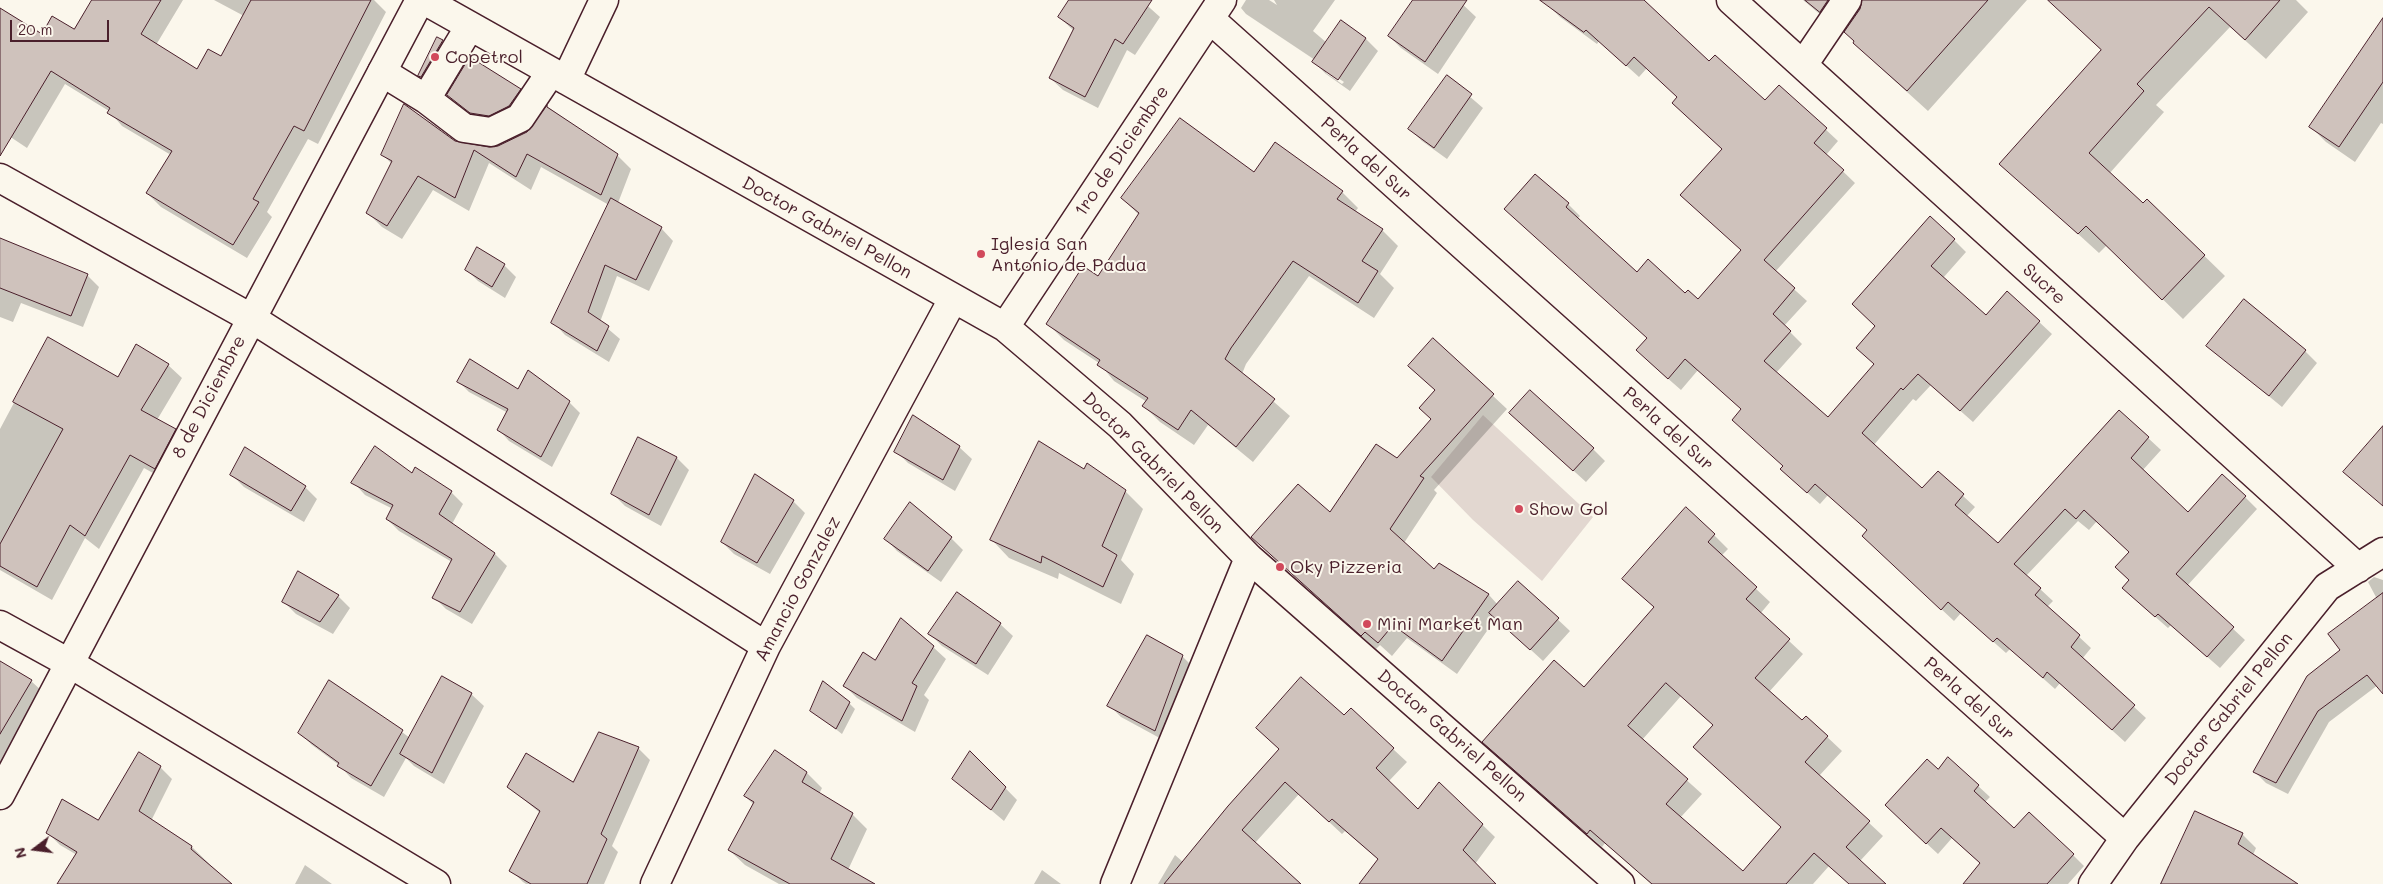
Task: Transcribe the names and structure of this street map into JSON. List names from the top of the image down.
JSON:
{
  "streets": {
    "street": [
      "1ro de Diciembre",
      "Perla del Sur",
      "Doctor Gabriel Pellon",
      "Sucre",
      "8 de Diciembre",
      "Amancio Gonzalez"
    ]
  },
  "crossings": [
    ["1ro de Diciembre", "Perla del Sur"],
    ["1ro de Diciembre", "Doctor Gabriel Pellon"],
    ["Perla del Sur", "Doctor Gabriel Pellon"],
    ["Doctor Gabriel Pellon", "Sucre"],
    ["Doctor Gabriel Pellon", "8 de Diciembre"],
    ["Doctor Gabriel Pellon", "Amancio Gonzalez"]
  ],
  "places": [
    "Copetrol",
    "Iglesia San Antonio de Padua",
    "Show Gol",
    "Oky Pizzeria",
    "Mini Market Man"
  ],
  "scale_bar": "20 m",
  "north": "left"
}
